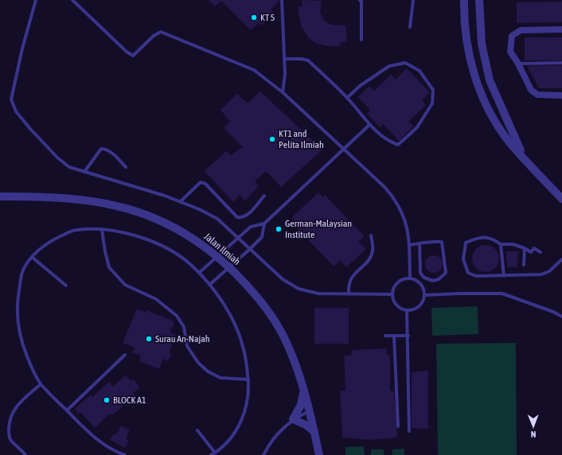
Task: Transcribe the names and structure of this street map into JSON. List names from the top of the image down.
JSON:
{
  "streets": {
    "street": ["Jalan Ilmiah"]
  },
  "places": [
    "KT 5",
    "KT1 and Pelita Ilmiah",
    "German-Malaysian Institute",
    "Surau An-Najah",
    "BLOCK A1"
  ],
  "north": "bottom"
}
